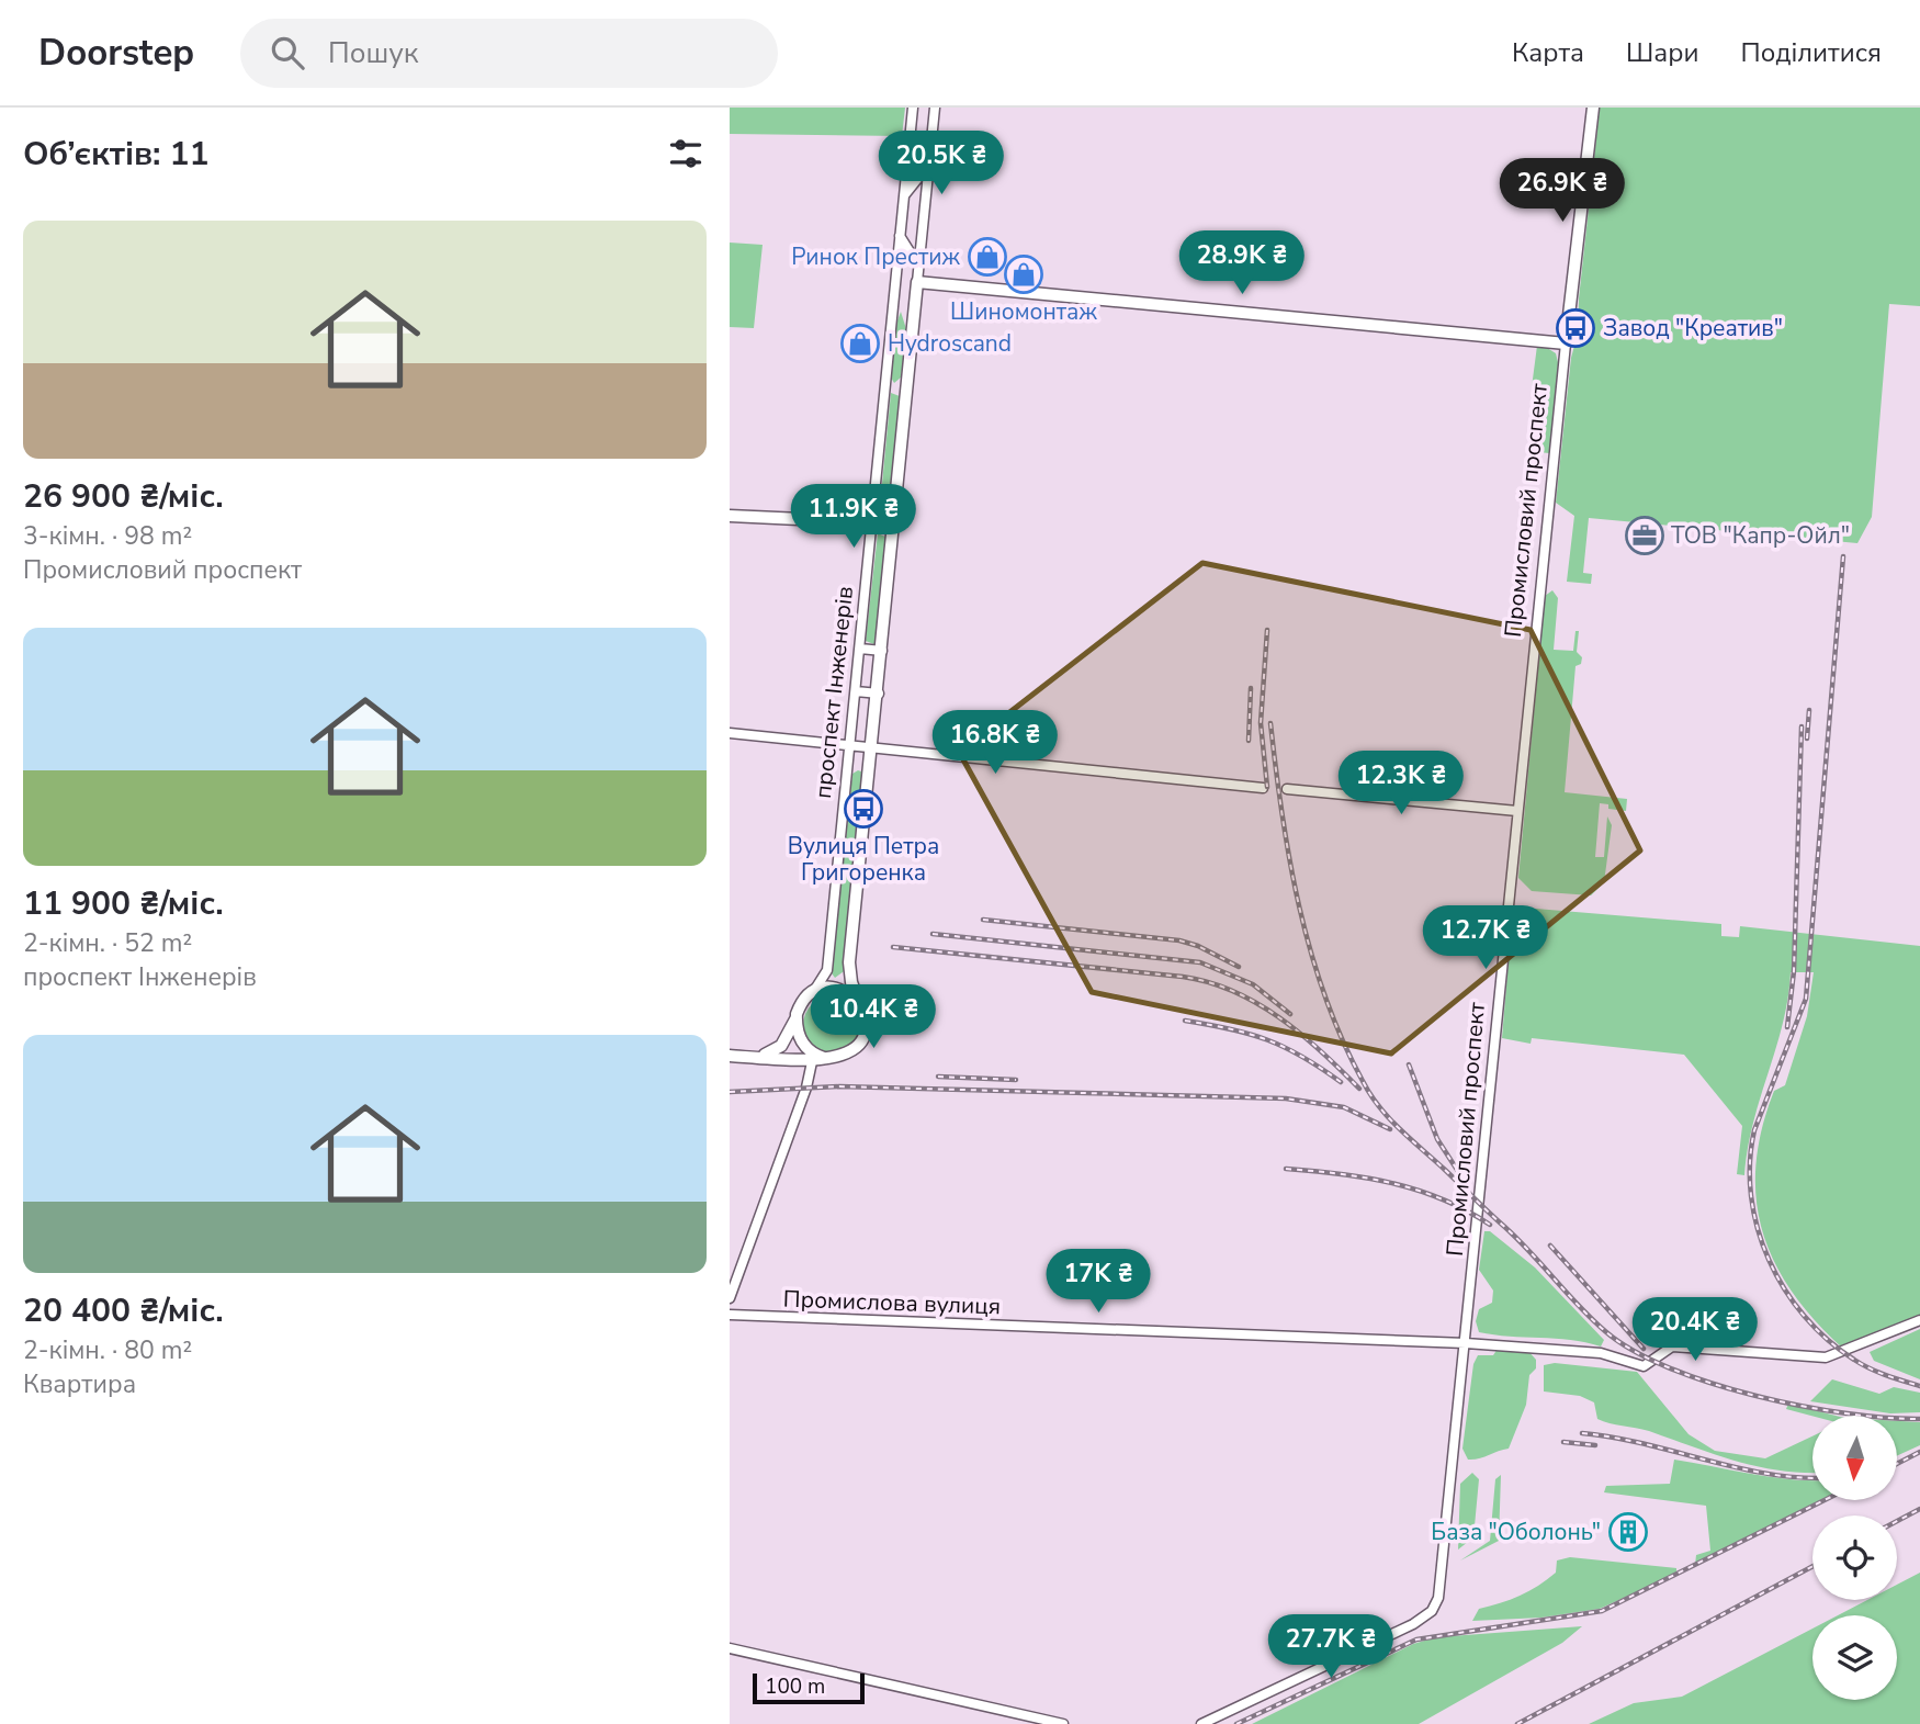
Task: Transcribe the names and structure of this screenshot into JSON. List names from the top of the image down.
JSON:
{
  "streets": {
    "street": ["Промисловий проспект", "проспект Інженерів", "Промислова вулиця"]
  },
  "crossings": [
    ["Промисловий проспект", "Промислова вулиця"]
  ],
  "places": {
    "shop": ["Ринок Престиж", "Шиномонтаж", "Hydroscand"],
    "bus stop": ["Завод \"Креатив\"", "Вулиця Петра Григоренка"],
    "office": ["ТОВ \"Капр-Ойл\""],
    "building": ["База \"Оболонь\""]
  },
  "scale_bar": "100 m",
  "north": "bottom",
  "page": {
    "header": "Doorstep",
    "search": "Пошук",
    "nav": ["Карта", "Шари", "Поділитися"],
    "heading": "Об’єктів: 11",
    "price": [
      "20.5K ₴",
      "26.9K ₴",
      "28.9K ₴",
      "11.9K ₴",
      "16.8K ₴",
      "12.3K ₴",
      "12.7K ₴",
      "10.4K ₴",
      "17K ₴",
      "20.4K ₴",
      "27.7K ₴"
    ],
    "list": [
      {
        "name": "26 900 ₴/міс.",
        "note": "3-кімн. · 98 m² · Промисловий проспект"
      },
      {
        "name": "11 900 ₴/міс.",
        "note": "2-кімн. · 52 m² · проспект Інженерів"
      },
      {
        "name": "20 400 ₴/міс.",
        "note": "2-кімн. · 80 m² · Квартира"
      }
    ],
    "scale": "100 m"
  }
}
